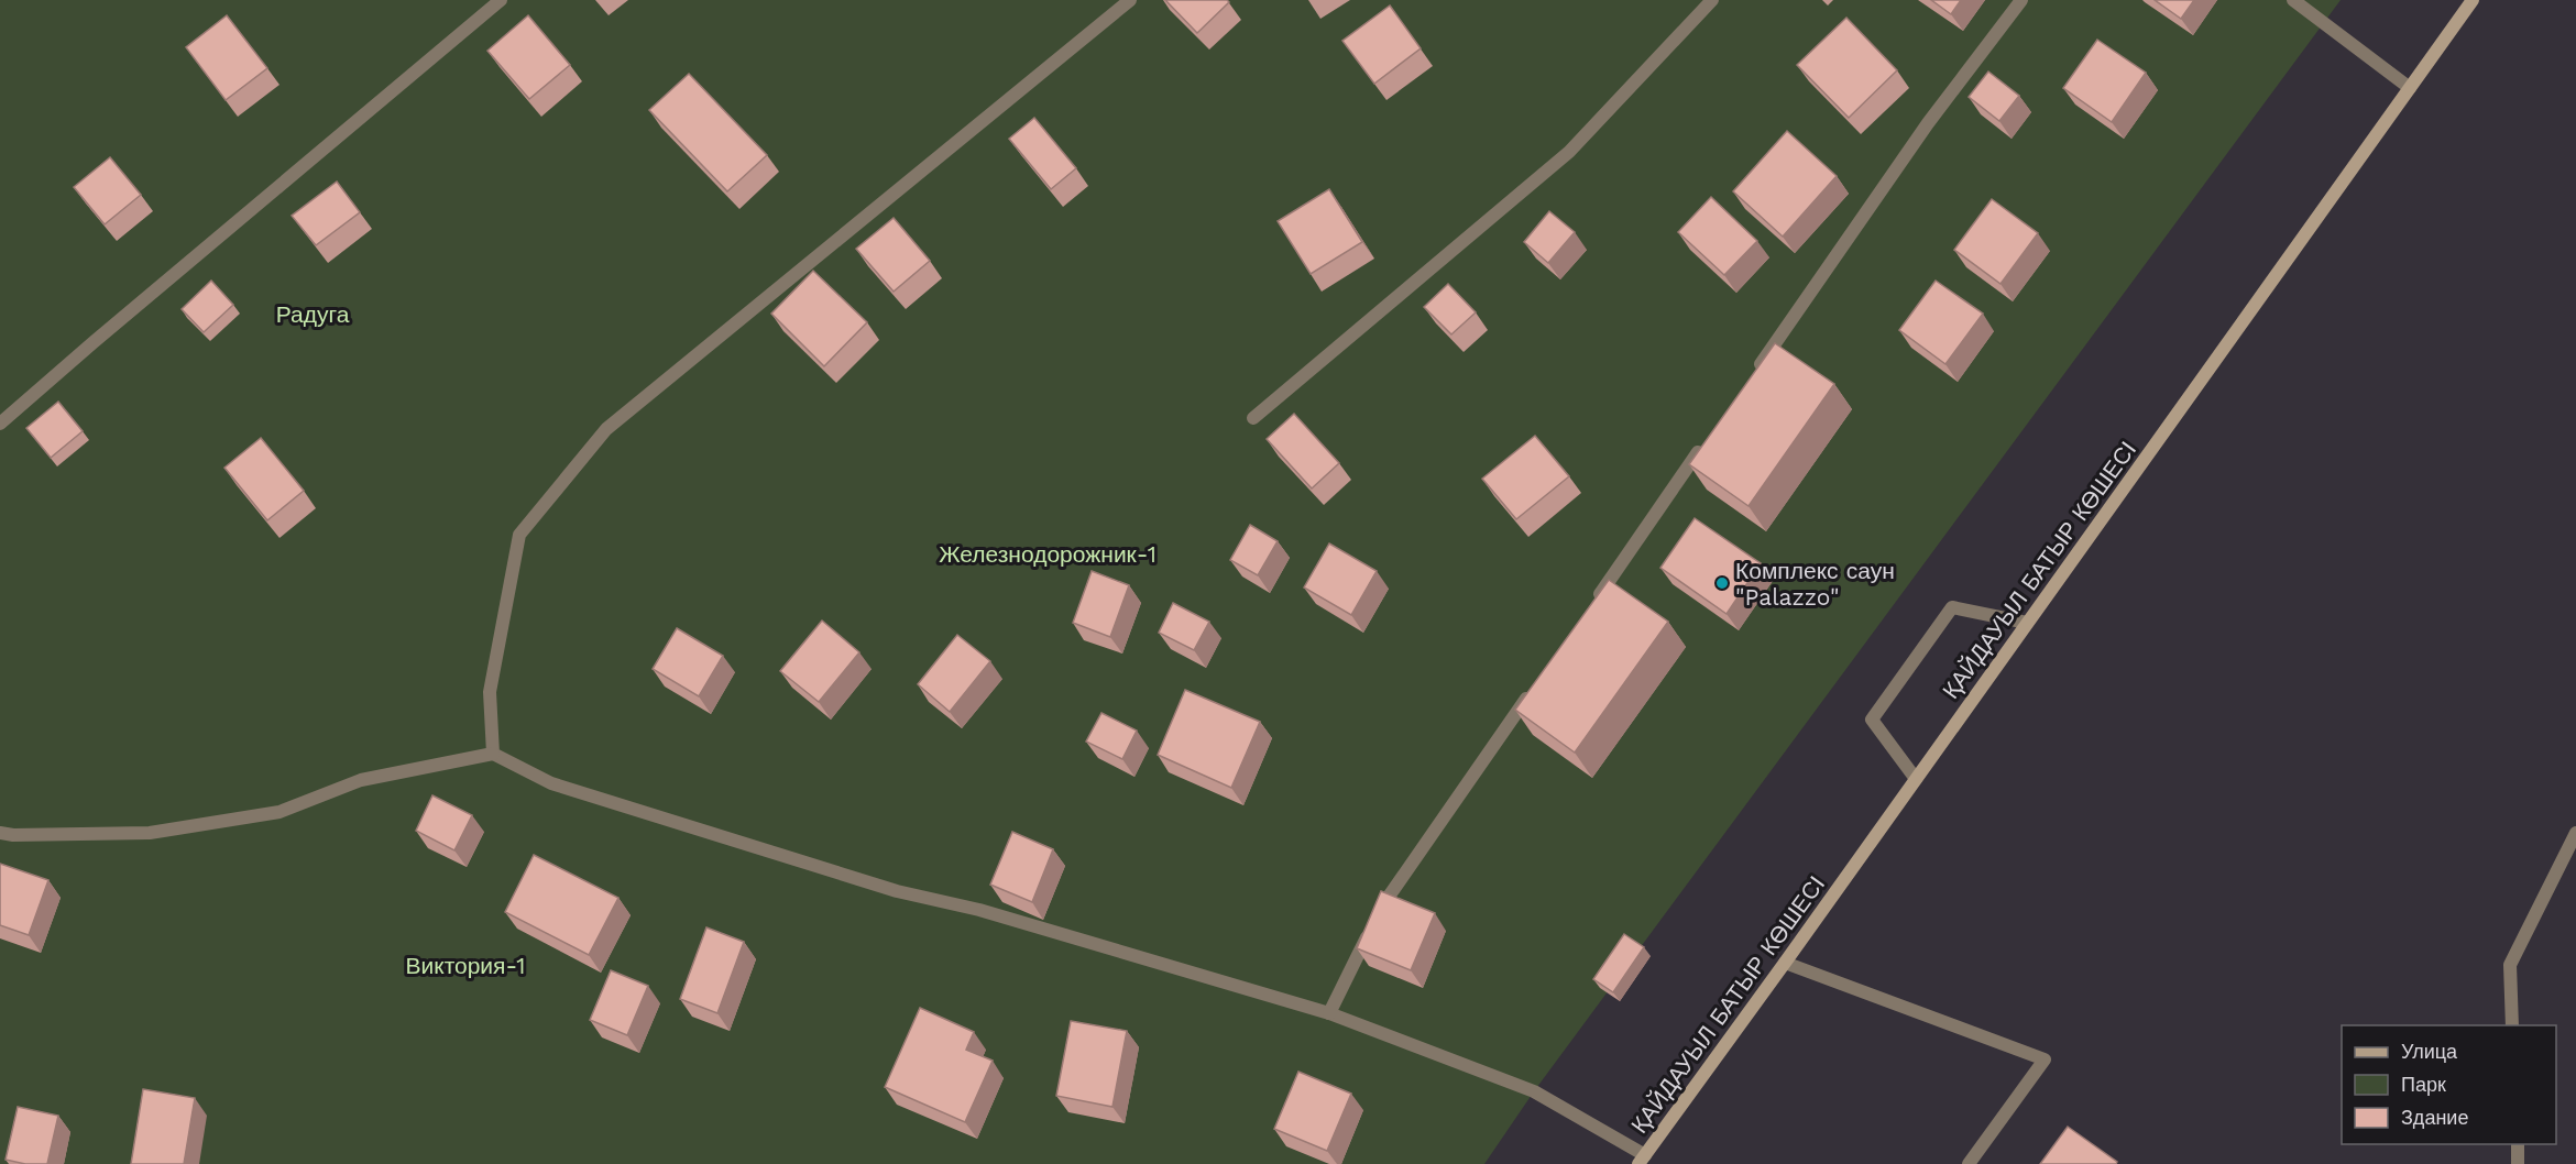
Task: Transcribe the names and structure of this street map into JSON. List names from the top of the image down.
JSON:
{
  "streets": {
    "street": ["ҚАЙДАУЫЛ БАТЫР КӨШЕСІ"]
  },
  "parks": ["Радуга", "Железнодорожник-1", "Виктория-1"],
  "places": ["Комплекс саун \"Palazzo\""],
  "legend": ["Улица", "Парк", "Здание"]
}
